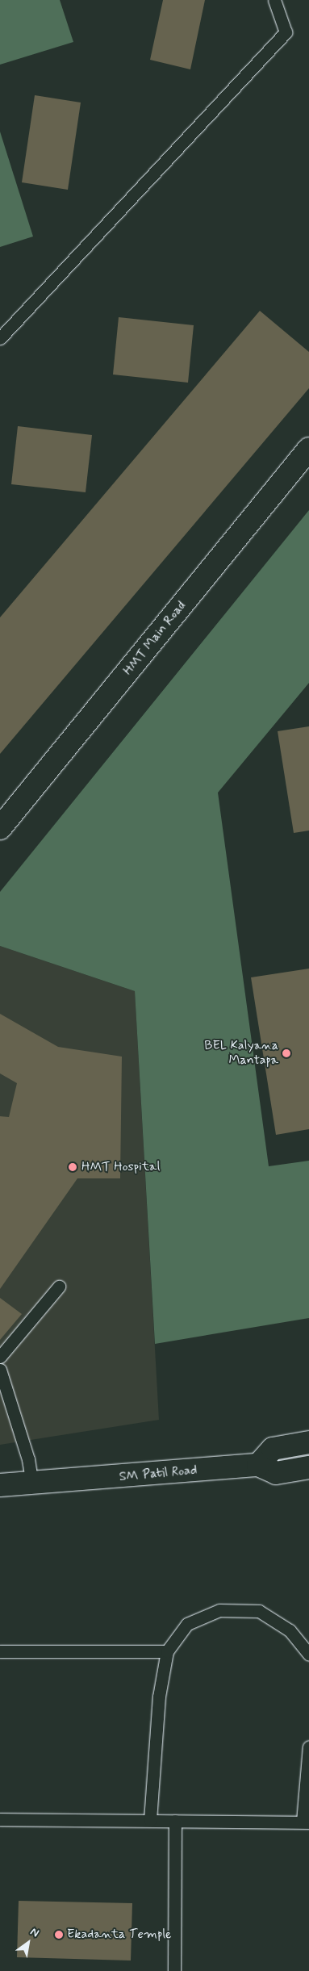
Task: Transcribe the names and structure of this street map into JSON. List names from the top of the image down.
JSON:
{
  "streets": {
    "street": ["HMT Main Road", "SM Patil Road"]
  },
  "places": ["BEL Kalyana Mantapa", "HMT Hospital", "Ekadanta Temple"],
  "north": "top right"
}
